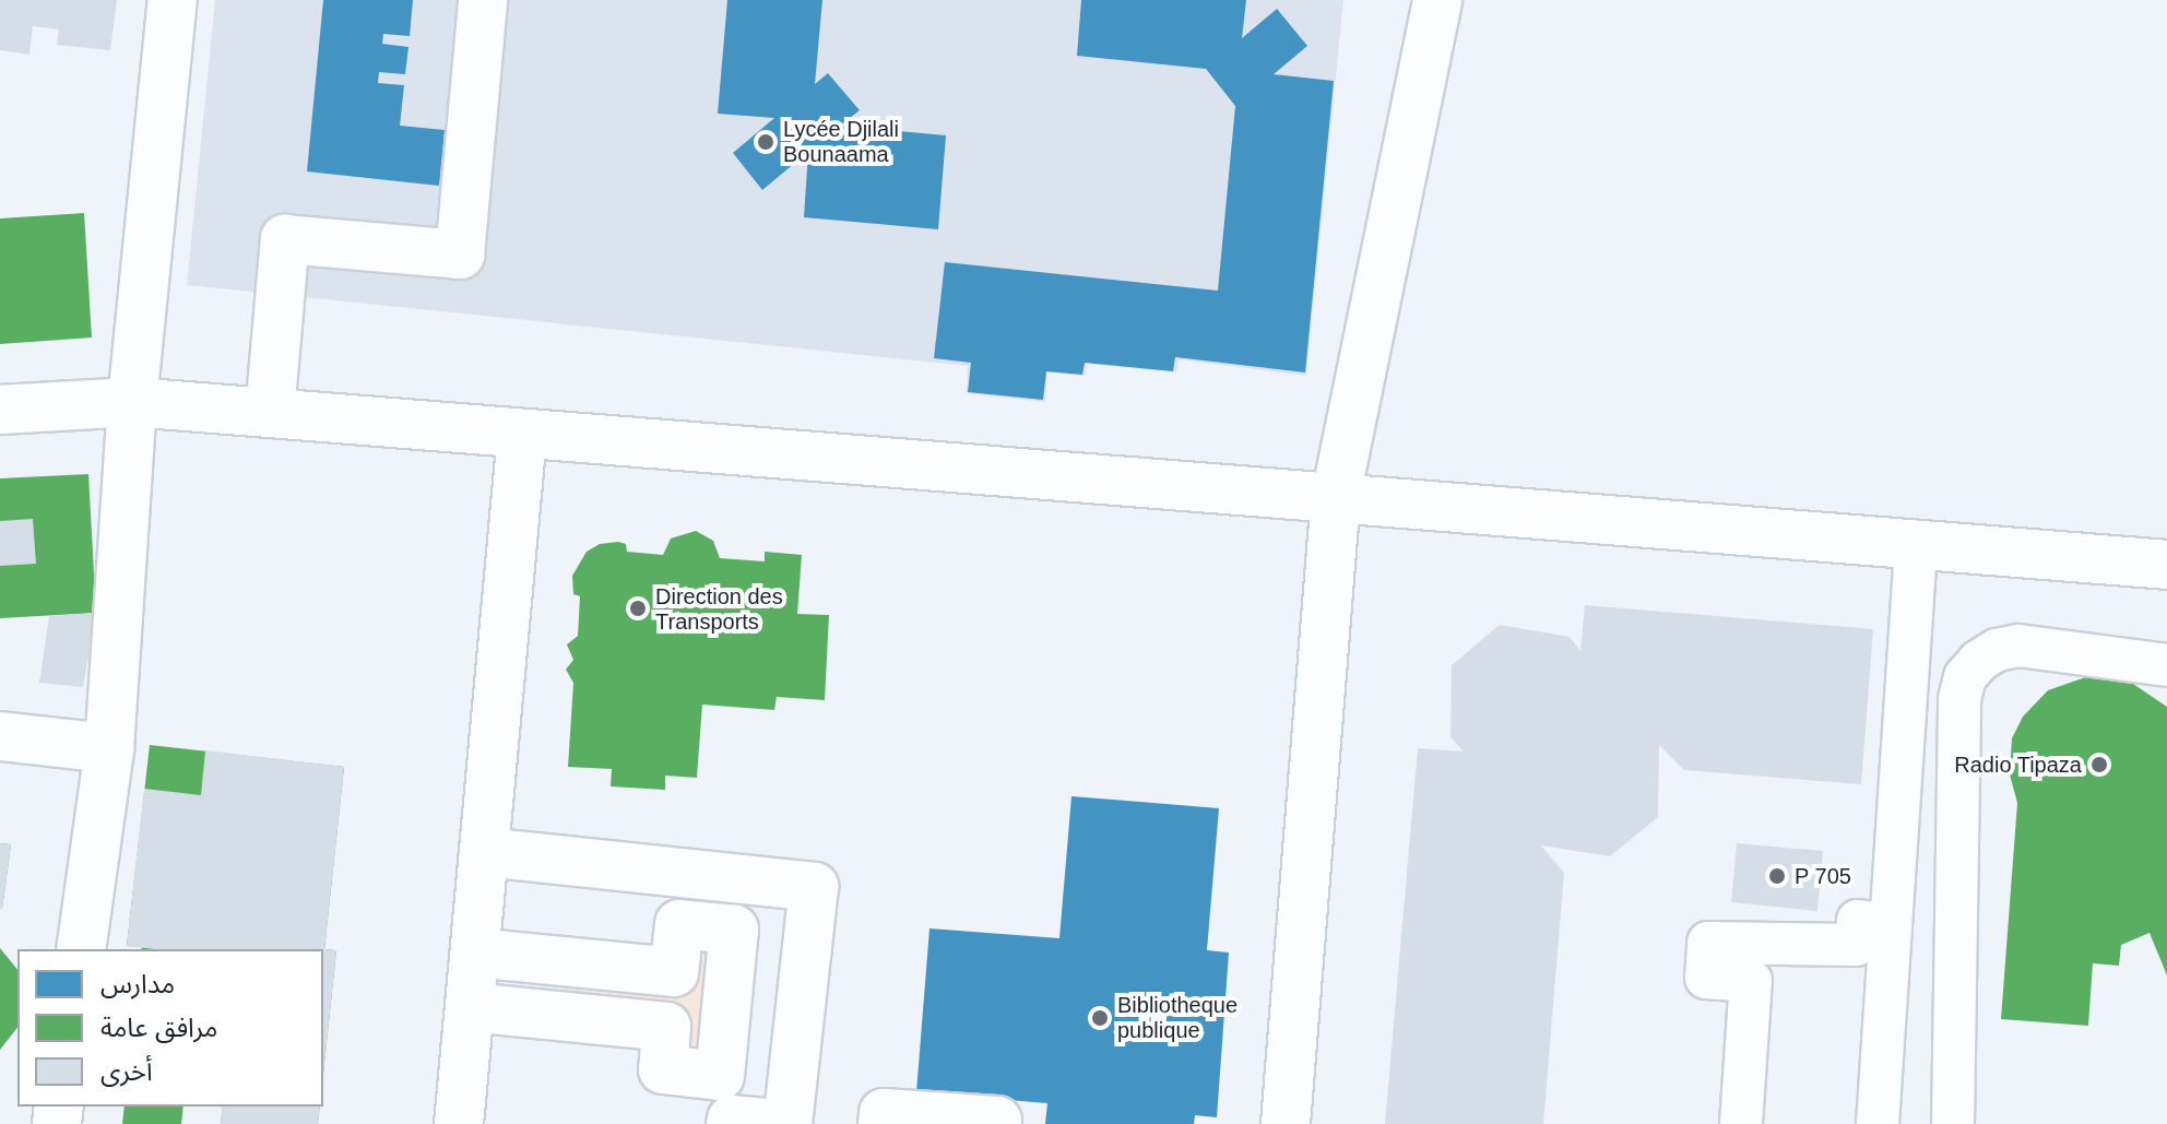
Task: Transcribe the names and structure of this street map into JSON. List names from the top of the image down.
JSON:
{
  "places": [
    "Lycée Djilali Bounaama",
    "Direction des Transports",
    "Radio Tipaza",
    "P 705",
    "Bibliotheque publique"
  ],
  "legend": ["مدارس", "مرافق عامة", "أخرى"]
}
